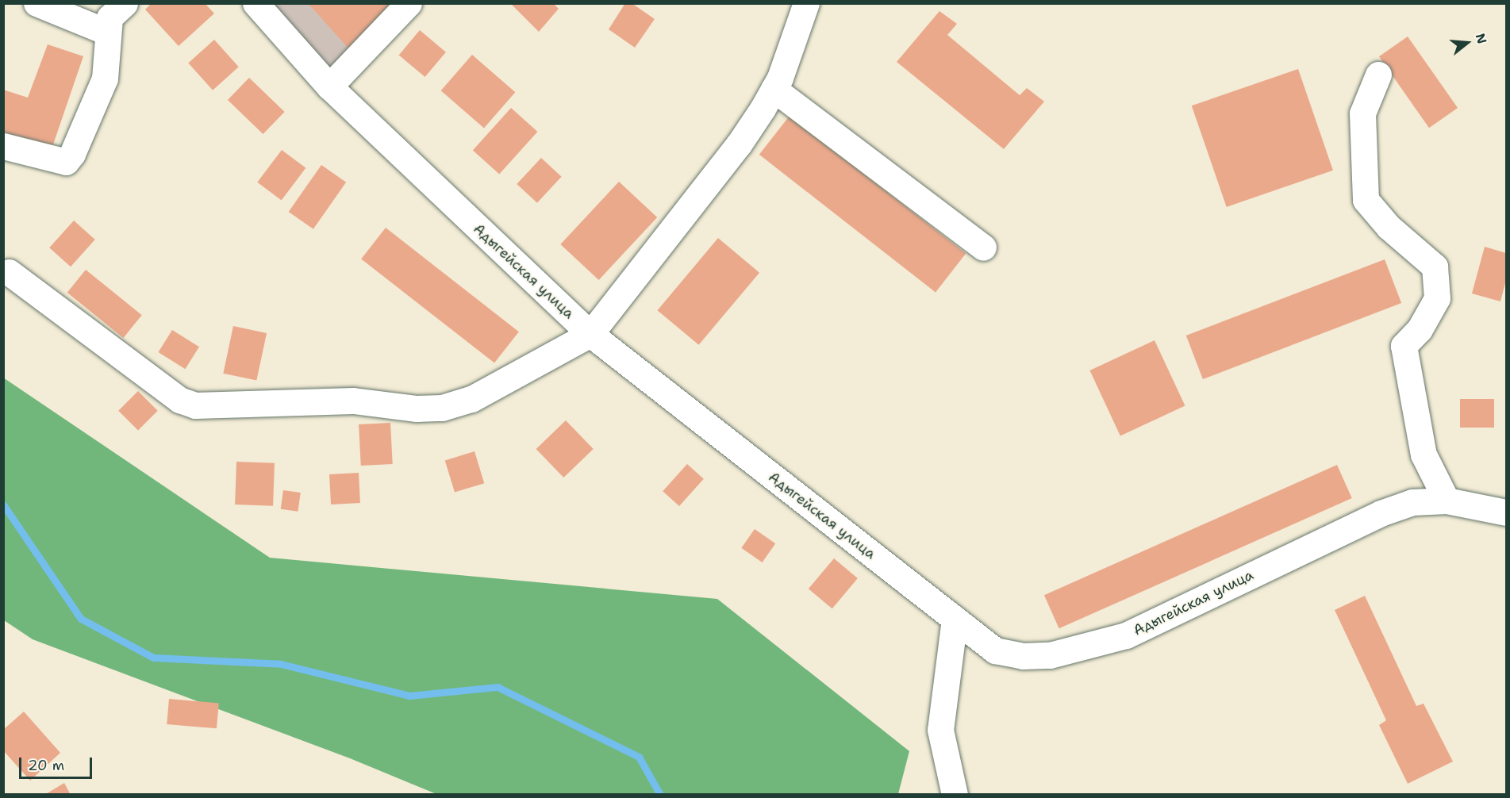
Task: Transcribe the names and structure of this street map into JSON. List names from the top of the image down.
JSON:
{
  "streets": {
    "street": ["Адыгейская улица"]
  },
  "scale_bar": "20 m",
  "north": "right"
}
